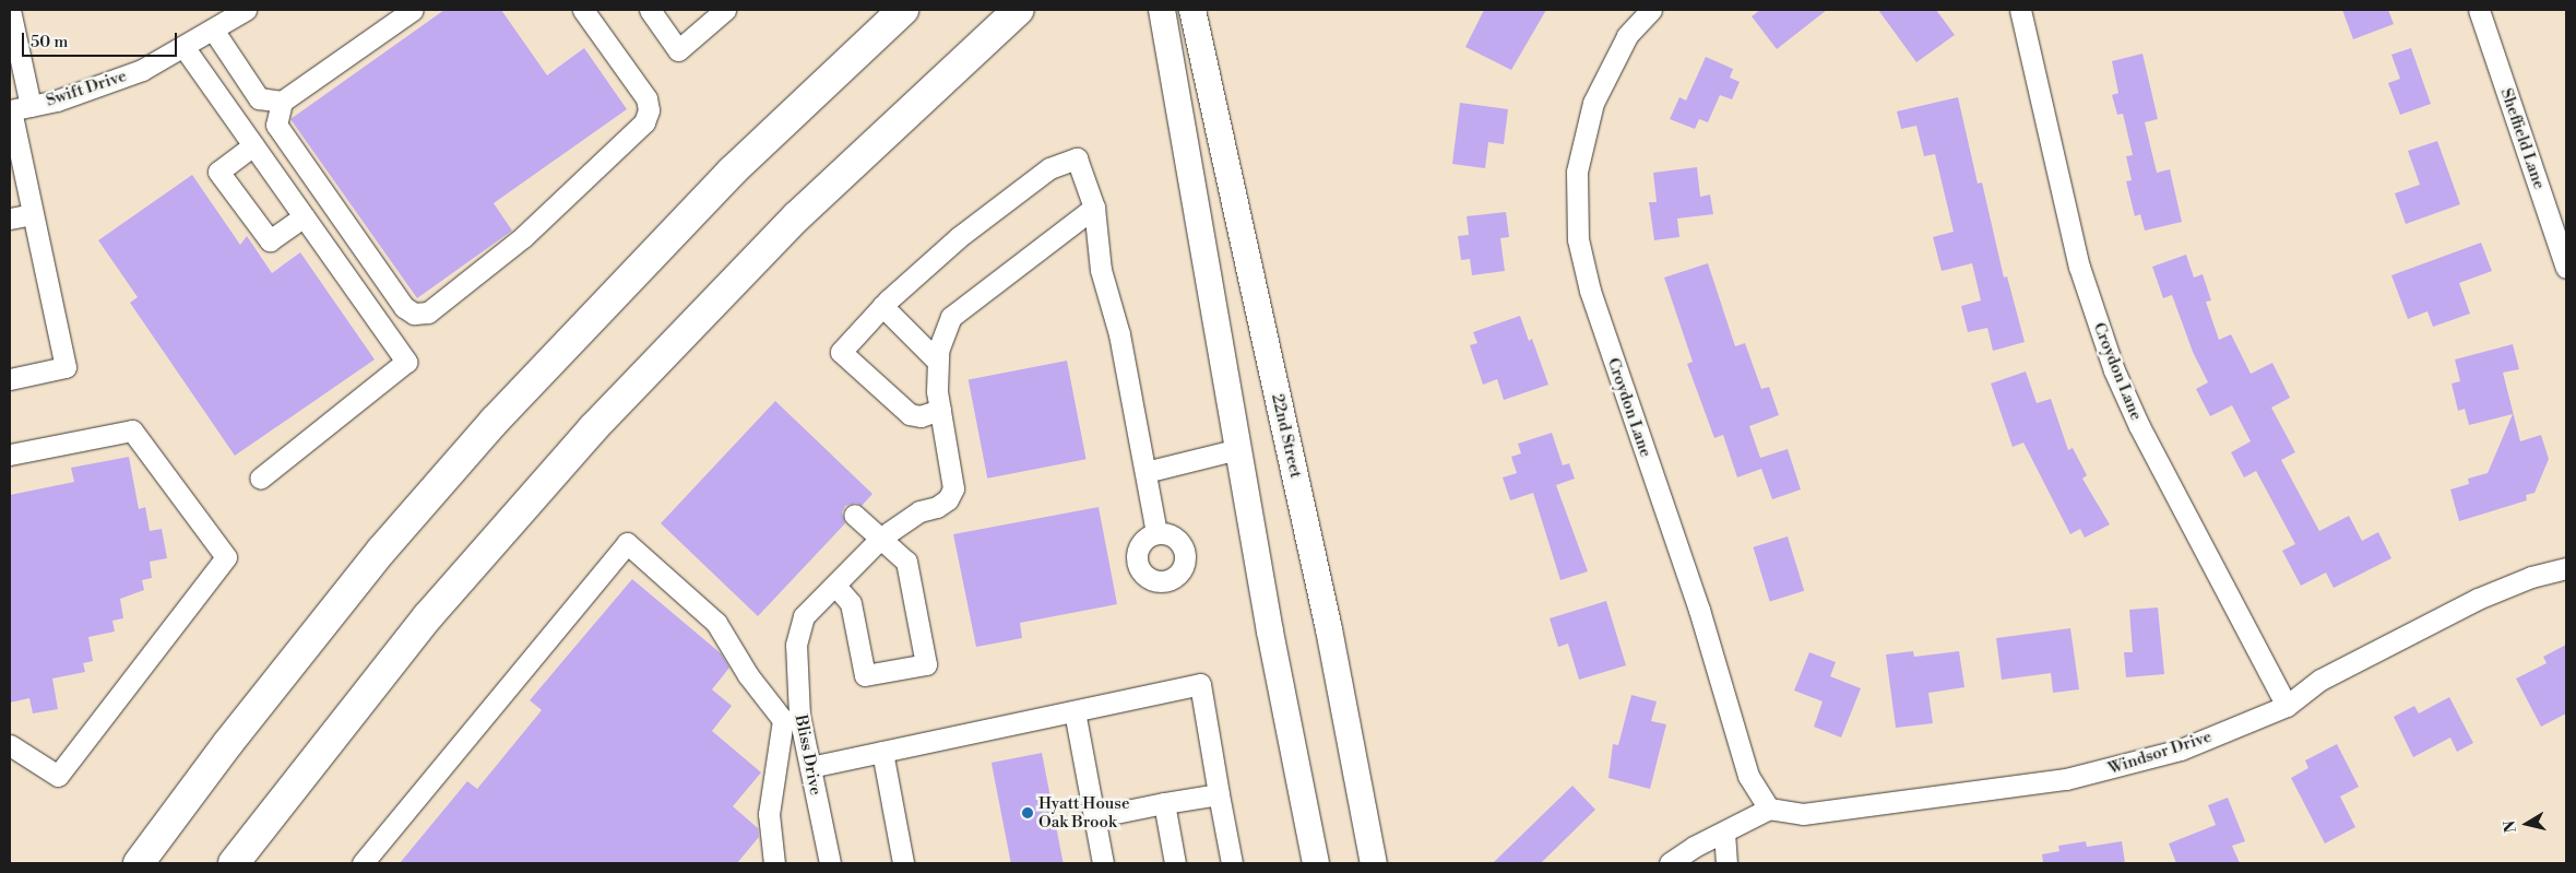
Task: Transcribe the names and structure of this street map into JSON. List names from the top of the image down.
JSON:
{
  "streets": {
    "main road": ["22nd Street"],
    "street": [
      "Swift Drive",
      "Sheffield Lane",
      "Croydon Lane",
      "Windsor Drive",
      "Bliss Drive"
    ]
  },
  "crossings": [
    ["Croydon Lane", "Windsor Drive"]
  ],
  "places": ["Hyatt House Oak Brook"],
  "scale_bar": "50 m",
  "north": "left"
}
